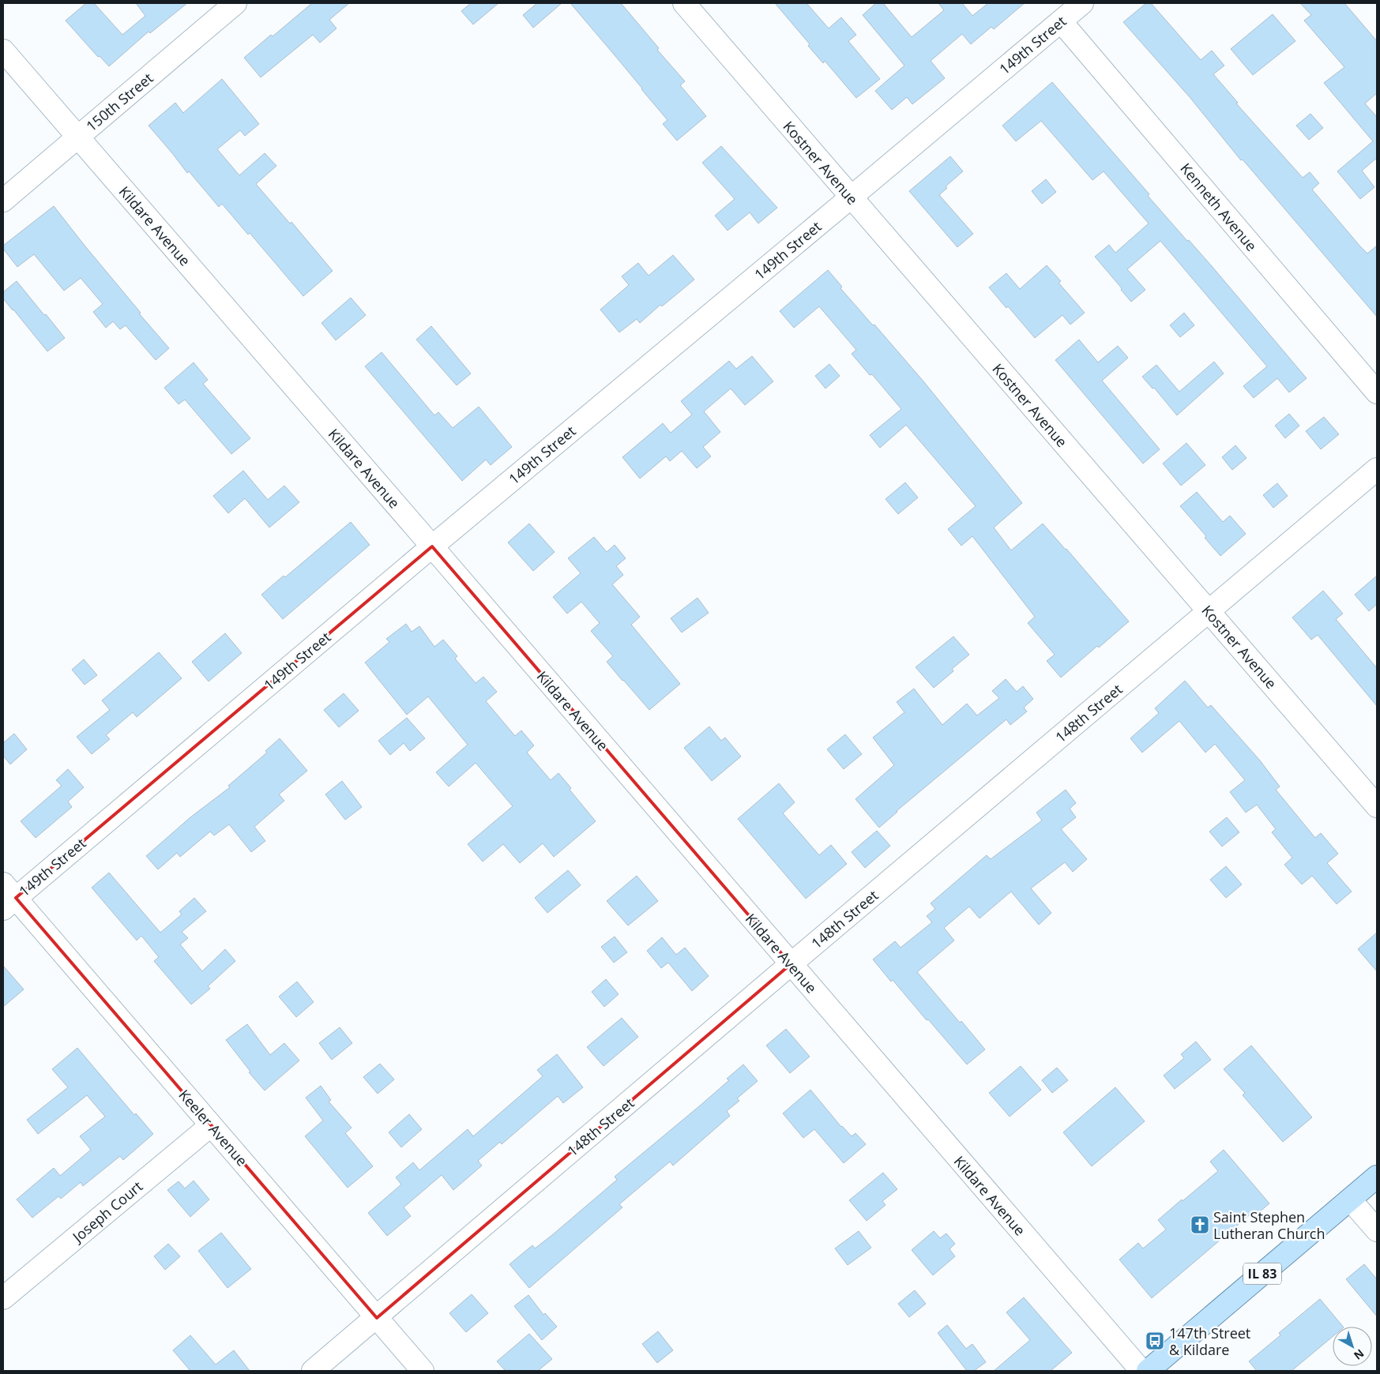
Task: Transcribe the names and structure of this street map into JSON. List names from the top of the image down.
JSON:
{
  "streets": {
    "main road": ["IL 83"],
    "street": [
      "149th Street",
      "150th Street",
      "Kostner Avenue",
      "Kenneth Avenue",
      "Kildare Avenue",
      "148th Street",
      "Keeler Avenue",
      "Joseph Court"
    ]
  },
  "crossings": [
    ["149th Street", "Kostner Avenue"],
    ["149th Street", "Kenneth Avenue"],
    ["149th Street", "Kildare Avenue"],
    ["149th Street", "Keeler Avenue"],
    ["150th Street", "Kildare Avenue"],
    ["Kostner Avenue", "148th Street"],
    ["Kildare Avenue", "148th Street"],
    ["148th Street", "Keeler Avenue"],
    ["Keeler Avenue", "Joseph Court"]
  ],
  "places": {
    "church": ["Saint Stephen Lutheran Church"],
    "bus stop": ["147th Street & Kildare"]
  },
  "north": "bottom right"
}
